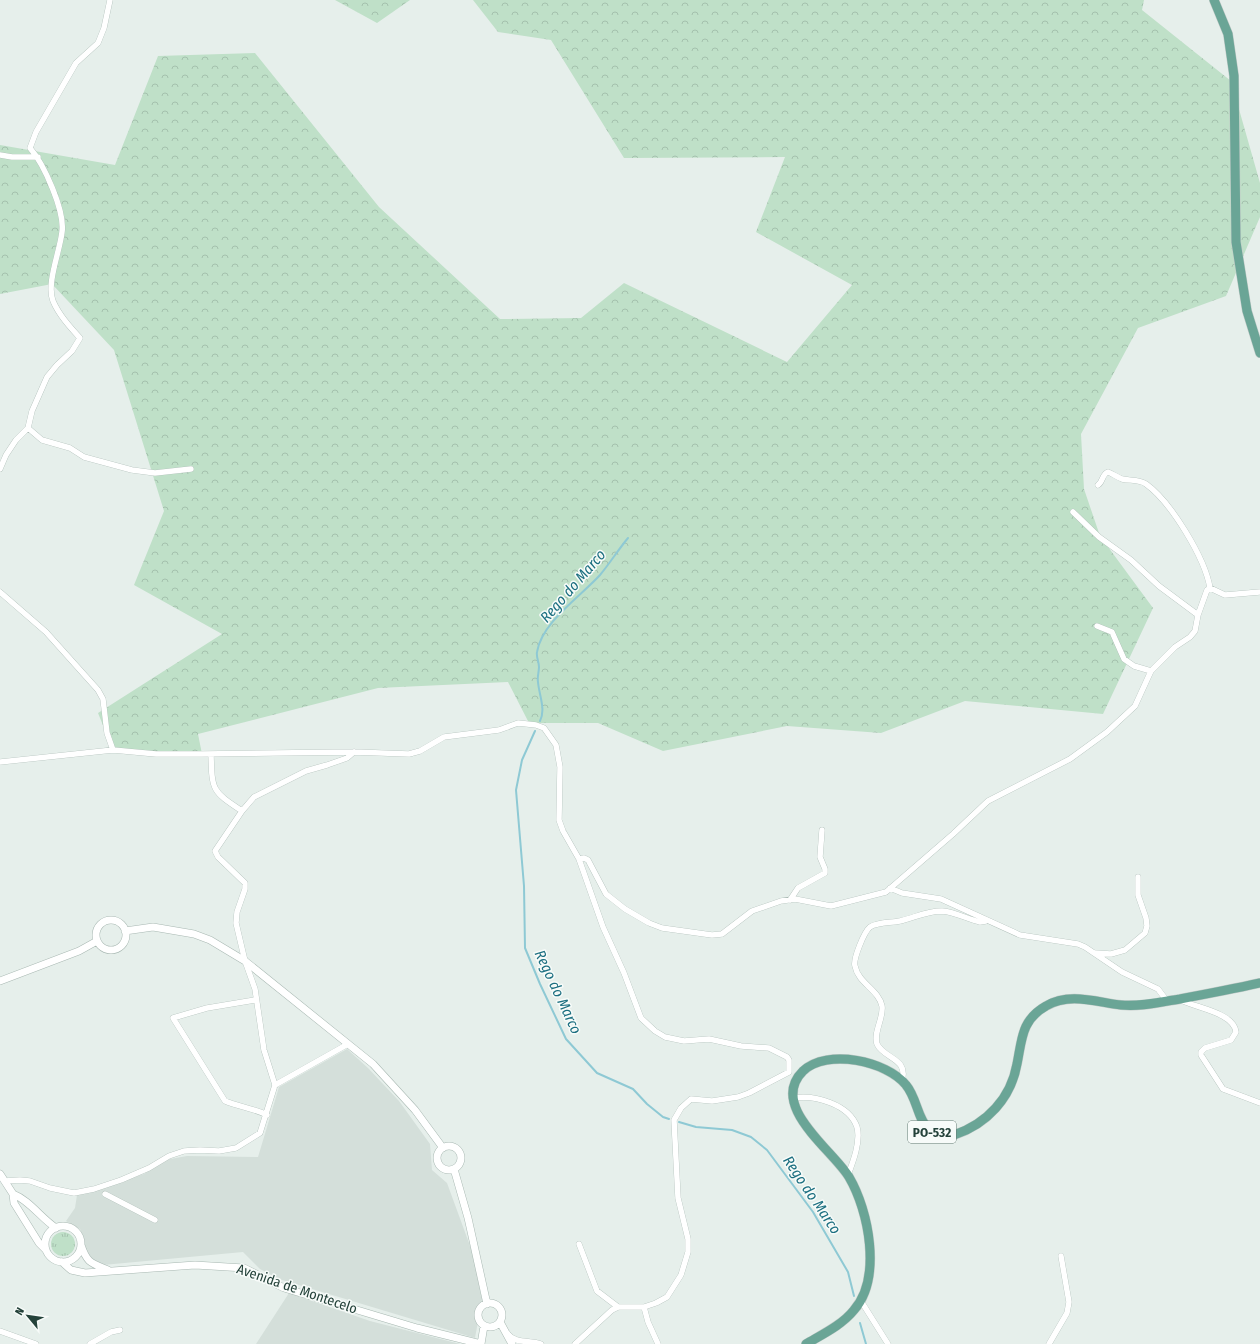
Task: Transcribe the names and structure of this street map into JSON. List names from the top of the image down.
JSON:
{
  "streets": {
    "main road": ["PO-532"],
    "street": ["Avenida de Montecelo"]
  },
  "water": ["Rego do Marco"],
  "north": "top left"
}
